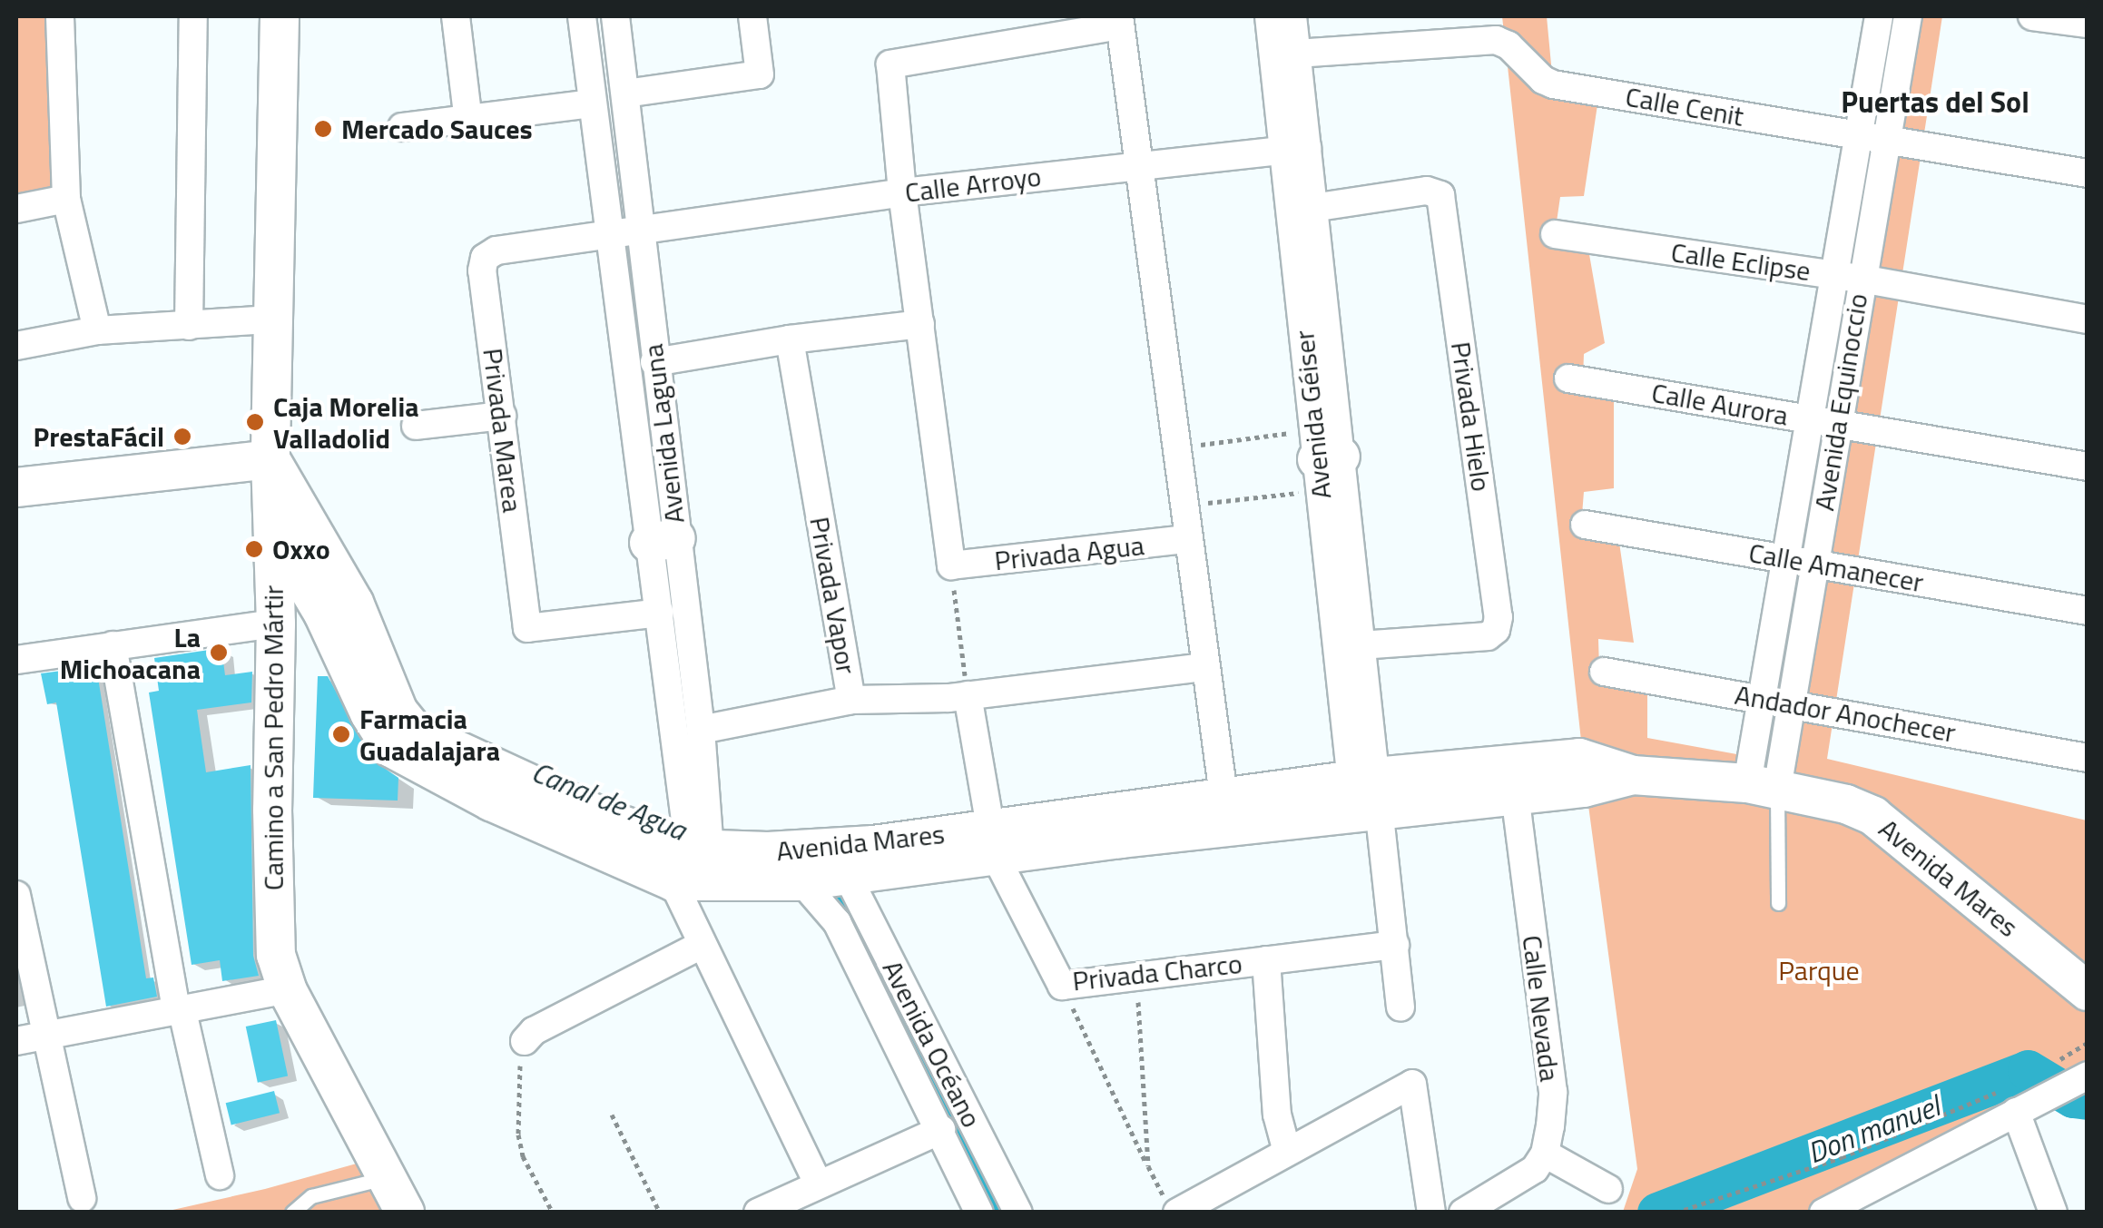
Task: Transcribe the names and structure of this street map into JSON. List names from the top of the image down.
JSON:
{
  "streets": {
    "main road": ["Camino a San Pedro Mártir", "Avenida Mares"],
    "street": [
      "Calle Cenit",
      "Calle Arroyo",
      "Calle Eclipse",
      "Avenida Equinoccio",
      "Calle Aurora",
      "Avenida Géiser",
      "Privada Hielo",
      "Privada Marea",
      "Avenida Laguna",
      "Privada Agua",
      "Calle Amanecer",
      "Privada Vapor",
      "Andador Anochecer",
      "Privada Charco",
      "Calle Nevada",
      "Avenida Océano"
    ]
  },
  "crossings": [
    ["Calle Cenit", "Avenida Equinoccio"],
    ["Calle Cenit", "Avenida Géiser"],
    ["Calle Arroyo", "Avenida Géiser"],
    ["Calle Arroyo", "Privada Marea"],
    ["Calle Arroyo", "Avenida Laguna"],
    ["Calle Eclipse", "Avenida Equinoccio"],
    ["Avenida Equinoccio", "Calle Aurora"],
    ["Avenida Equinoccio", "Calle Amanecer"],
    ["Avenida Equinoccio", "Andador Anochecer"],
    ["Avenida Equinoccio", "Avenida Mares"],
    ["Avenida Géiser", "Privada Hielo"],
    ["Avenida Géiser", "Avenida Mares"],
    ["Privada Marea", "Avenida Laguna"],
    ["Avenida Laguna", "Privada Vapor"],
    ["Avenida Laguna", "Avenida Mares"],
    ["Camino a San Pedro Mártir", "Avenida Mares"],
    ["Avenida Mares", "Privada Charco"],
    ["Avenida Mares", "Calle Nevada"],
    ["Avenida Mares", "Avenida Océano"]
  ],
  "districts": ["Puertas del Sol"],
  "water": ["Canal de Agua", "Don manuel"],
  "parks": ["Parque"],
  "places": [
    "Mercado Sauces",
    "Caja Morelia Valladolid",
    "PrestaFácil",
    "Oxxo",
    "La Michoacana",
    "Farmacia Guadalajara"
  ]
}
